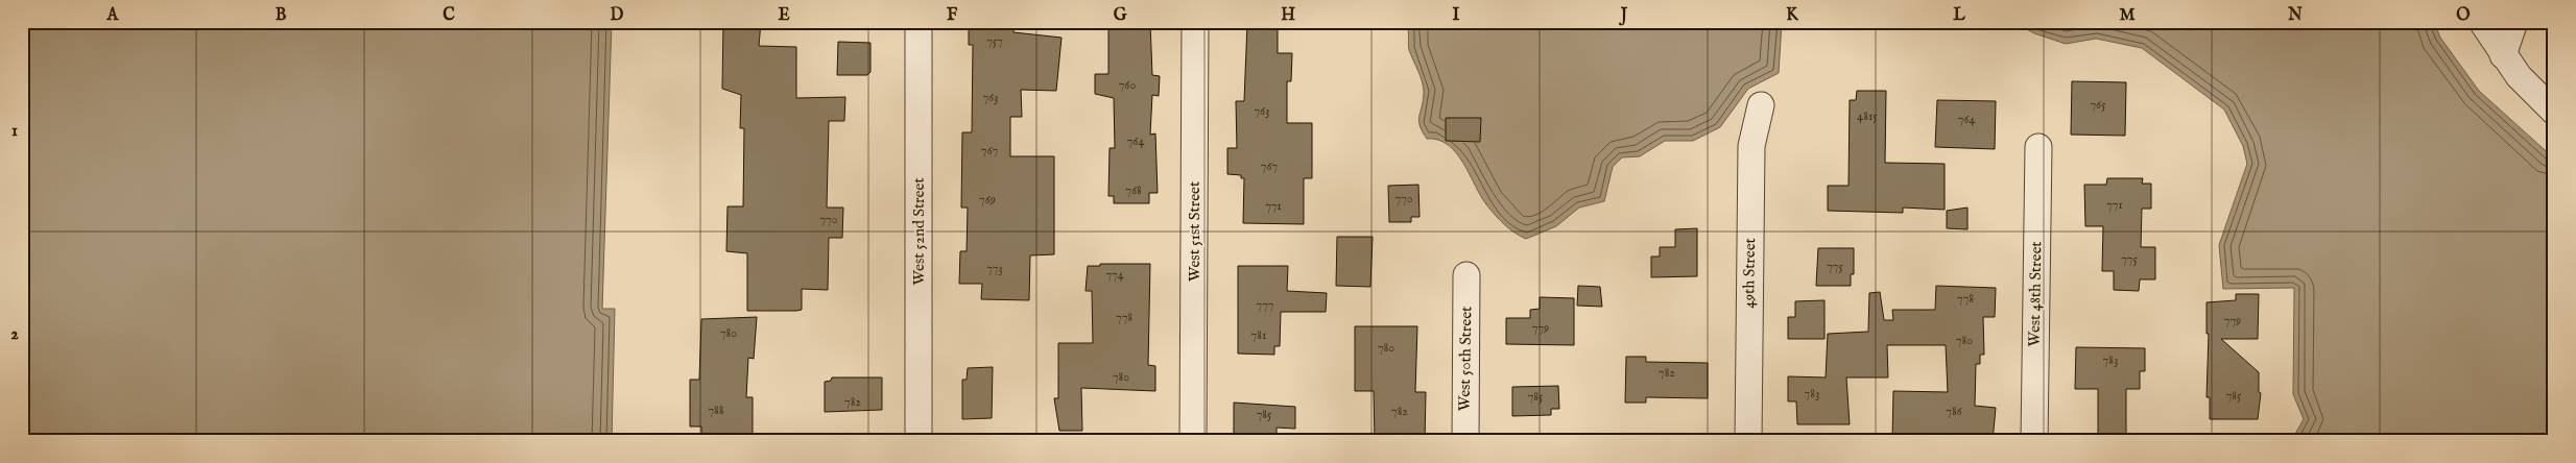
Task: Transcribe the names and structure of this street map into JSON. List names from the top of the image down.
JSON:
{
  "streets": {
    "street": [
      "West 52nd Street",
      "West 51st Street",
      "49th Street",
      "West 48th Street",
      "West 50th Street"
    ]
  },
  "house_numbers": [
    "757",
    "760",
    "763",
    "765",
    "763",
    "4815",
    "764",
    "764",
    "767",
    "767",
    "768",
    "770",
    "769",
    "771",
    "771",
    "770",
    "775",
    "775",
    "773",
    "774",
    "778",
    "777",
    "778",
    "779",
    "779",
    "780",
    "781",
    "780",
    "780",
    "783",
    "782",
    "780",
    "783",
    "785",
    "785",
    "782",
    "788",
    "782",
    "786",
    "785"
  ],
  "grid": {
    "columns": [
      "A",
      "B",
      "C",
      "D",
      "E",
      "F",
      "G",
      "H",
      "I",
      "J",
      "K",
      "L",
      "M",
      "N",
      "O"
    ],
    "rows": ["1", "2"]
  }
}
